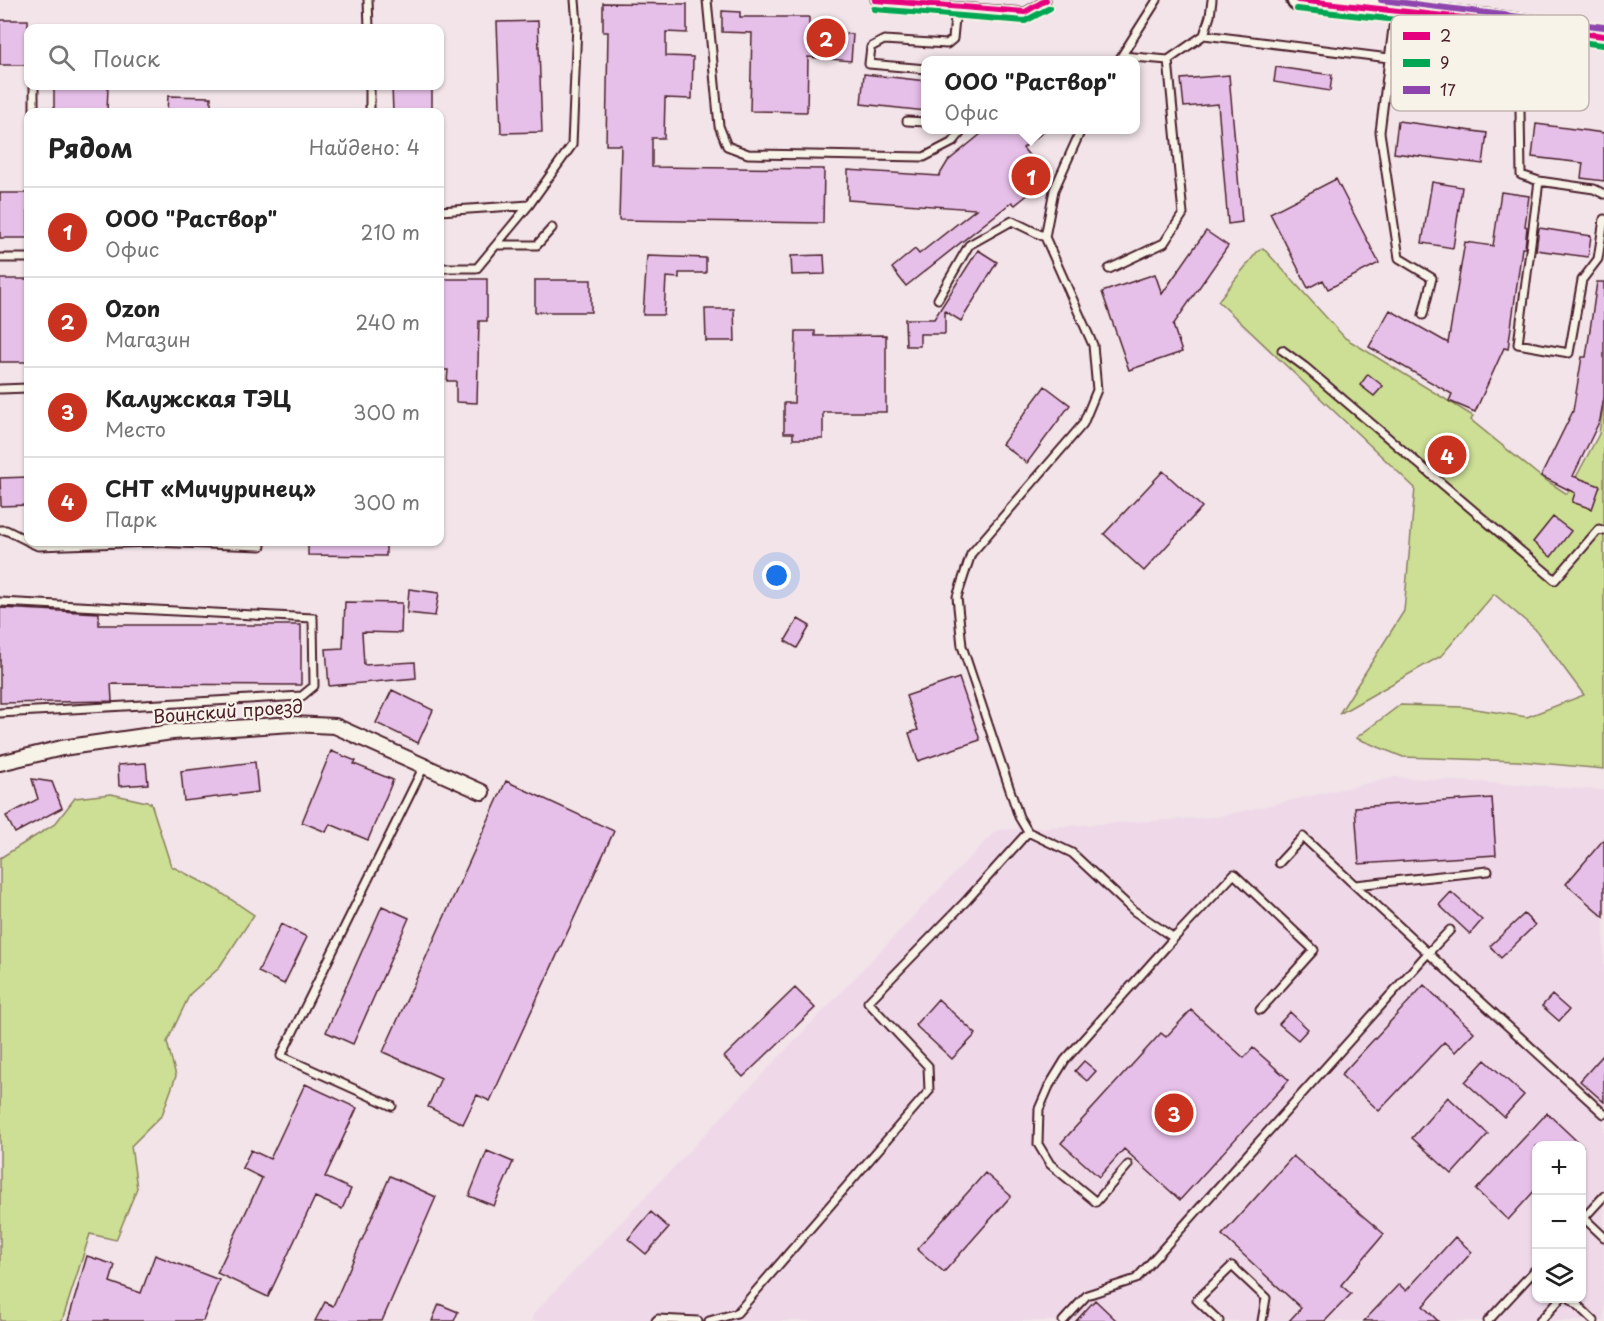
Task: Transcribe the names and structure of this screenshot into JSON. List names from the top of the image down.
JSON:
{
  "streets": {
    "street": ["Воинский проезд"]
  },
  "lines": ["transit line 2", "transit line 17", "transit line 9"],
  "legend": ["2", "9", "17"],
  "page": {
    "pins": [
      "2",
      "1",
      "4",
      "3"
    ],
    "search": "Поиск",
    "popup": ["ООО \"Раствор\"", "Офис"],
    "heading": ["Рядом", "Найдено: 4"],
    "list": [
      {
        "mark": "1",
        "name": "ООО \"Раствор\"",
        "note": "Офис",
        "value": "210 m"
      },
      {
        "mark": "2",
        "name": "Ozon",
        "note": "Магазин",
        "value": "240 m"
      },
      {
        "mark": "3",
        "name": "Калужская ТЭЦ",
        "note": "Место",
        "value": "300 m"
      },
      {
        "mark": "4",
        "name": "СНТ «Мичуринец»",
        "note": "Парк",
        "value": "300 m"
      }
    ],
    "map_buttons": ["+", "−"]
  }
}
